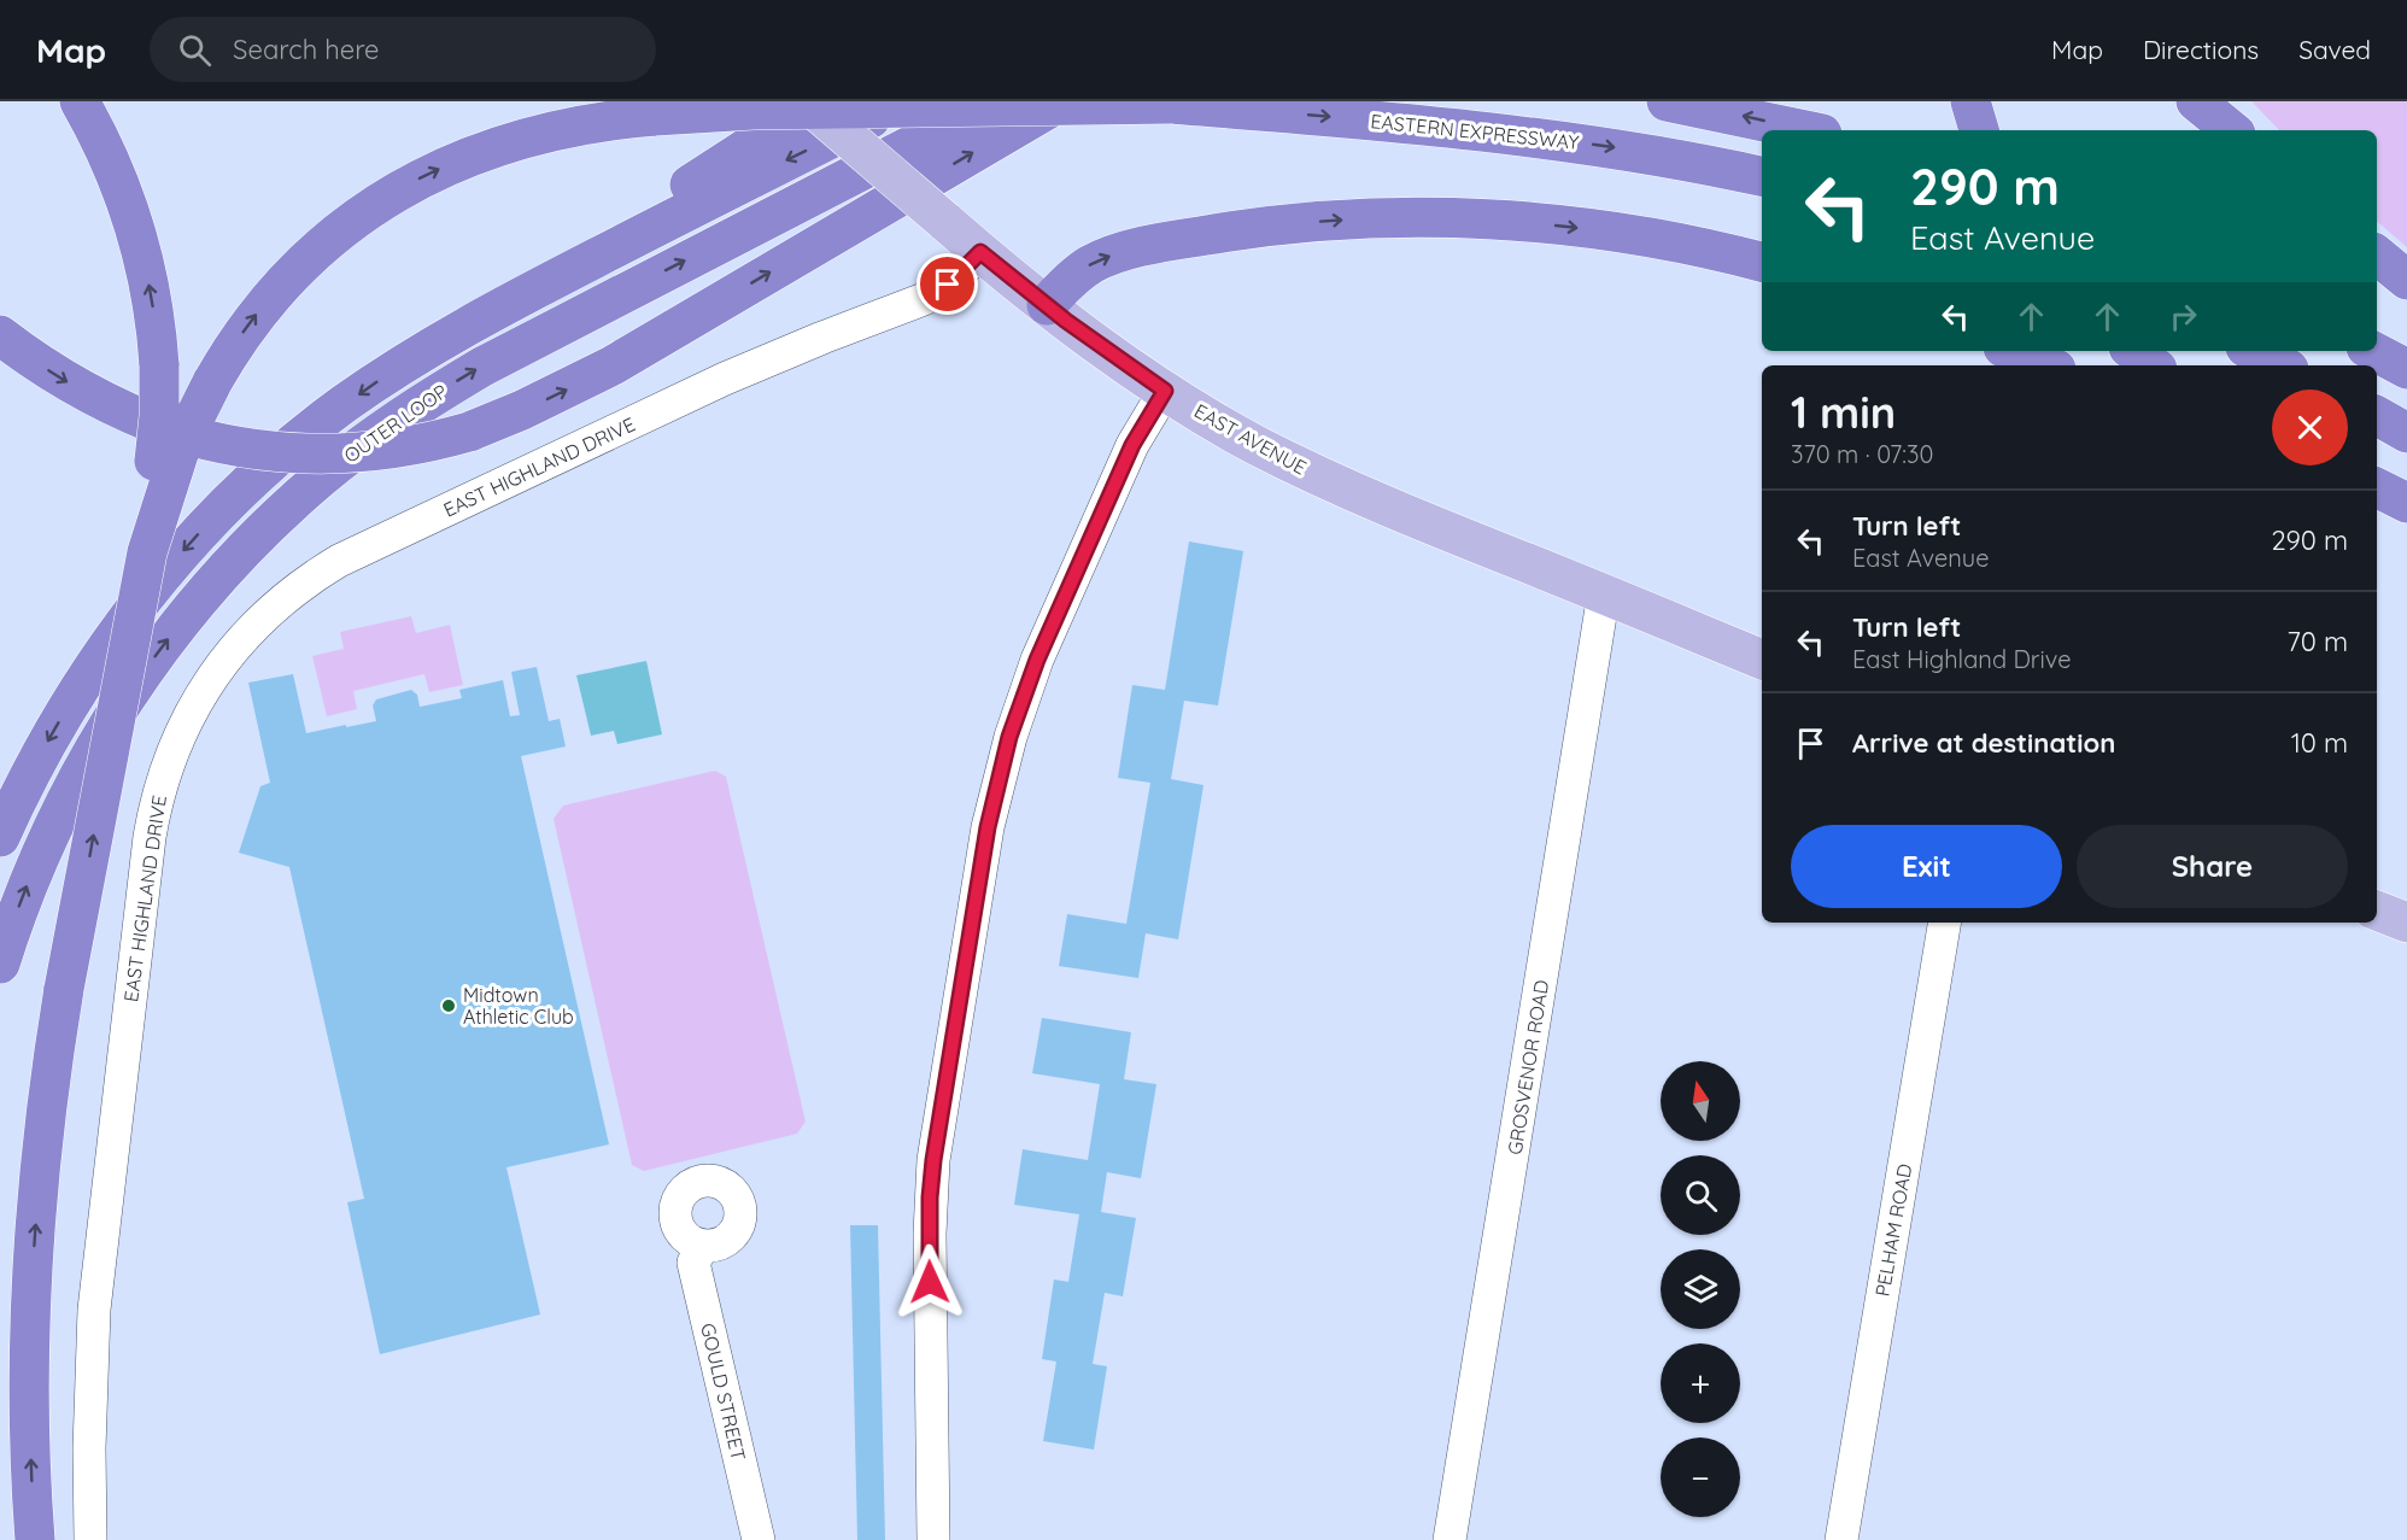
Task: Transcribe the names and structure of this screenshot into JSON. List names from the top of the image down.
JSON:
{
  "streets": {
    "highway": ["EASTERN EXPRESSWAY", "OUTER LOOP"],
    "main road": ["EAST AVENUE"],
    "street": [
      "EAST HIGHLAND DRIVE",
      "GROSVENOR ROAD",
      "PELHAM ROAD",
      "GOULD STREET"
    ]
  },
  "crossings": [
    ["EAST AVENUE", "EAST HIGHLAND DRIVE"],
    ["EAST AVENUE", "GROSVENOR ROAD"]
  ],
  "places": ["Midtown Athletic Club"],
  "north": "top",
  "page": {
    "header": "Map",
    "search": "Search here",
    "nav": ["Map", "Directions", "Saved"],
    "turn": ["290 m", "East Avenue"],
    "heading": ["1 min", "370 m · 07:30"],
    "list": [
      {
        "name": "Turn left",
        "note": "East Avenue",
        "value": "290 m"
      },
      {
        "name": "Turn left",
        "note": "East Highland Drive",
        "value": "70 m"
      },
      {
        "name": "Arrive at destination",
        "value": "10 m"
      }
    ],
    "buttons": ["Exit", "Share"],
    "map_buttons": ["+", "−"]
  }
}
